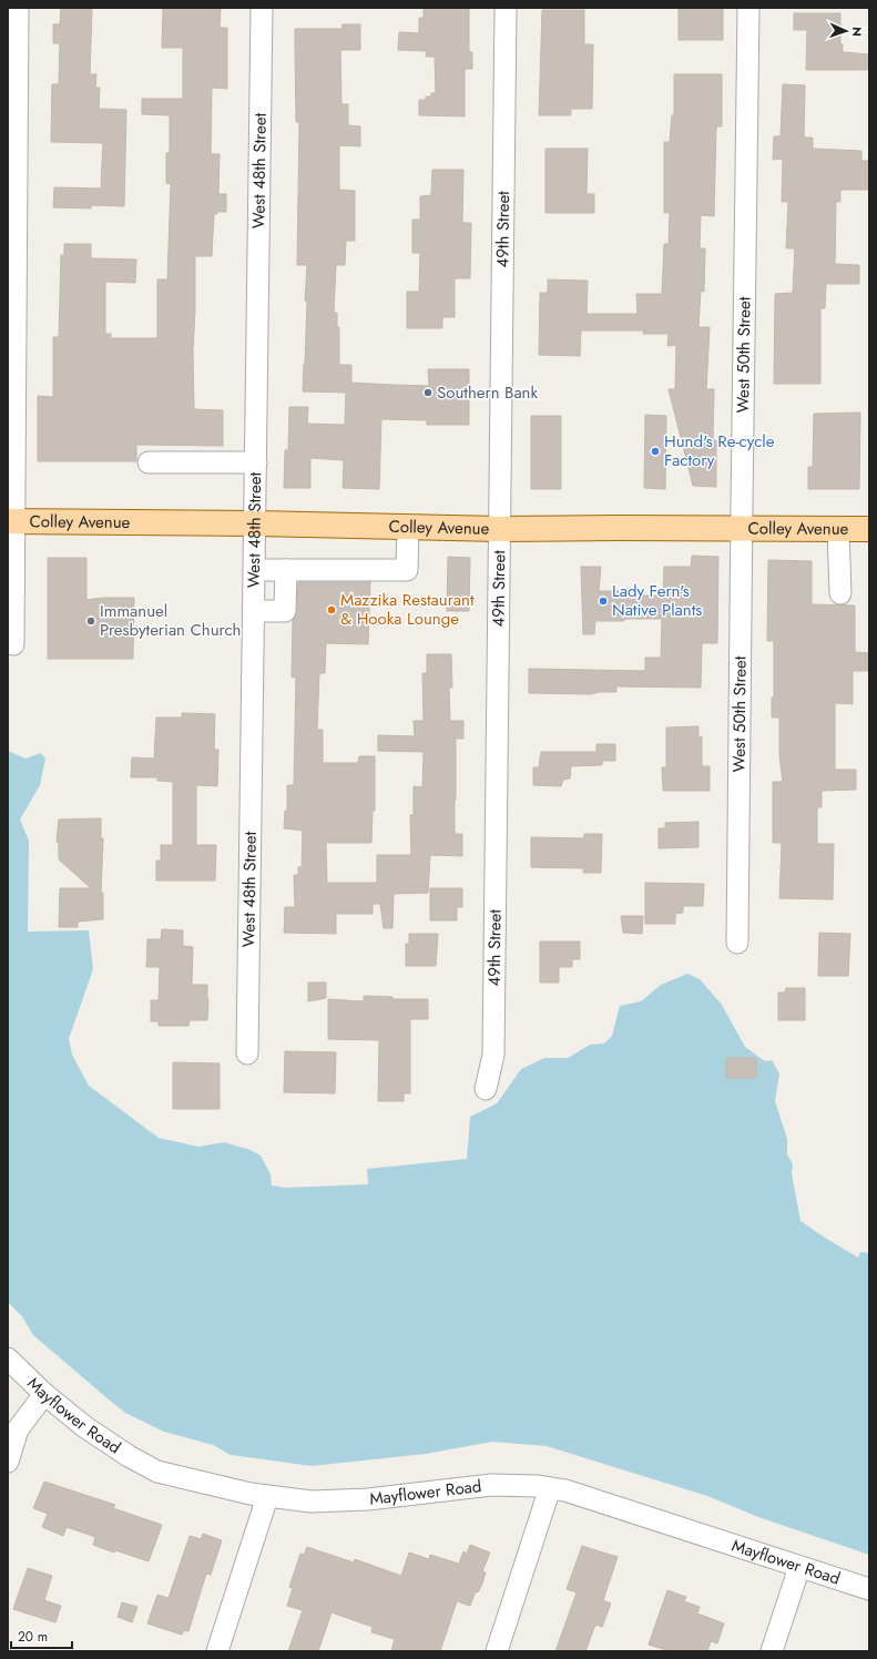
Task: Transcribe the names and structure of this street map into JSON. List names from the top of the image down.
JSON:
{
  "streets": {
    "main road": ["Colley Avenue"],
    "street": [
      "West 48th Street",
      "49th Street",
      "West 50th Street",
      "Mayflower Road"
    ]
  },
  "crossings": [
    ["West 48th Street", "Colley Avenue"],
    ["49th Street", "Colley Avenue"],
    ["West 50th Street", "Colley Avenue"]
  ],
  "places": [
    "Southern Bank",
    "Hund's Re-cycle Factory",
    "Lady Fern's Native Plants",
    "Mazzika Restaurant & Hooka Lounge",
    "Immanuel Presbyterian Church"
  ],
  "scale_bar": "20 m",
  "north": "right"
}
